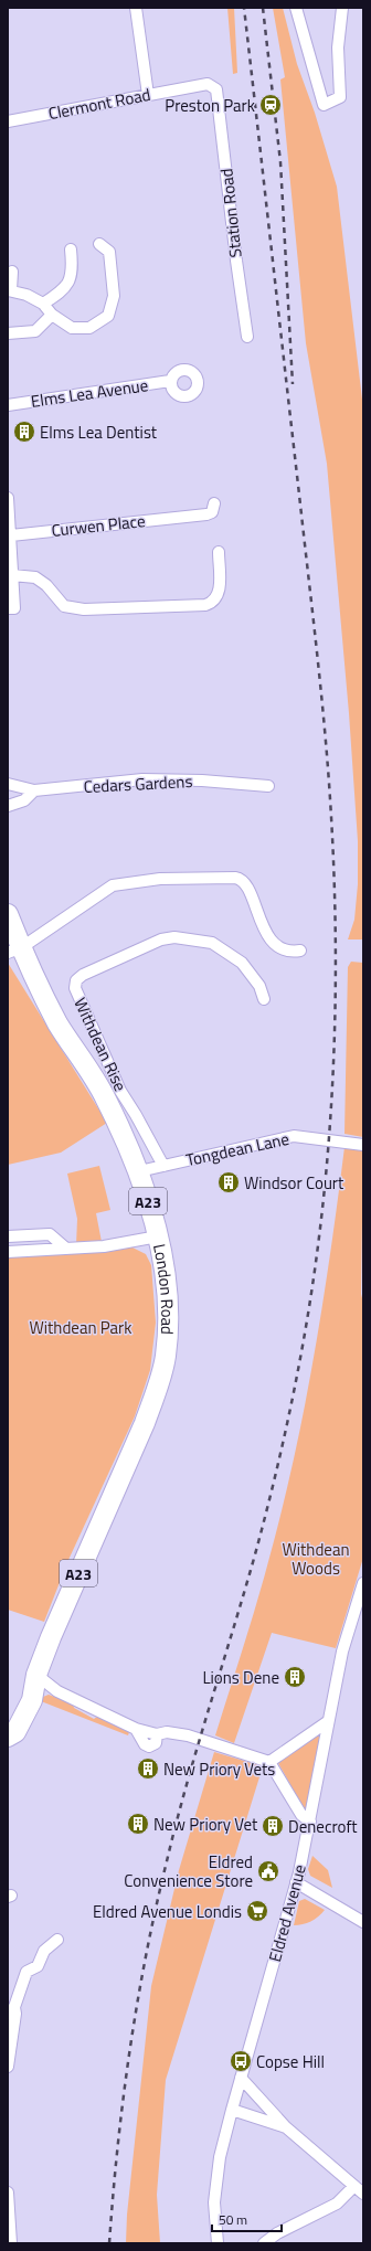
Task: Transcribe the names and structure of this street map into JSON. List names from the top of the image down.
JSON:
{
  "streets": {
    "highway": ["A23", "London Road"],
    "street": [
      "Clermont Road",
      "Station Road",
      "Elms Lea Avenue",
      "Curwen Place",
      "Cedars Gardens",
      "Withdean Rise",
      "Tongdean Lane",
      "Eldred Avenue"
    ]
  },
  "crossings": [
    ["Clermont Road", "Station Road"],
    ["Withdean Rise", "Tongdean Lane"],
    ["Tongdean Lane", "London Road"]
  ],
  "parks": ["Withdean Park", "Withdean Woods"],
  "places": {
    "station": ["Preston Park"],
    "building": [
      "Elms Lea Dentist",
      "Windsor Court",
      "Lions Dene",
      "New Priory Vets",
      "New Priory Vet",
      "Denecroft"
    ],
    "public building": ["Eldred Convenience Store"],
    "supermarket": ["Eldred Avenue Londis"],
    "bus stop": ["Copse Hill"]
  },
  "scale_bar": "50 m"
}
